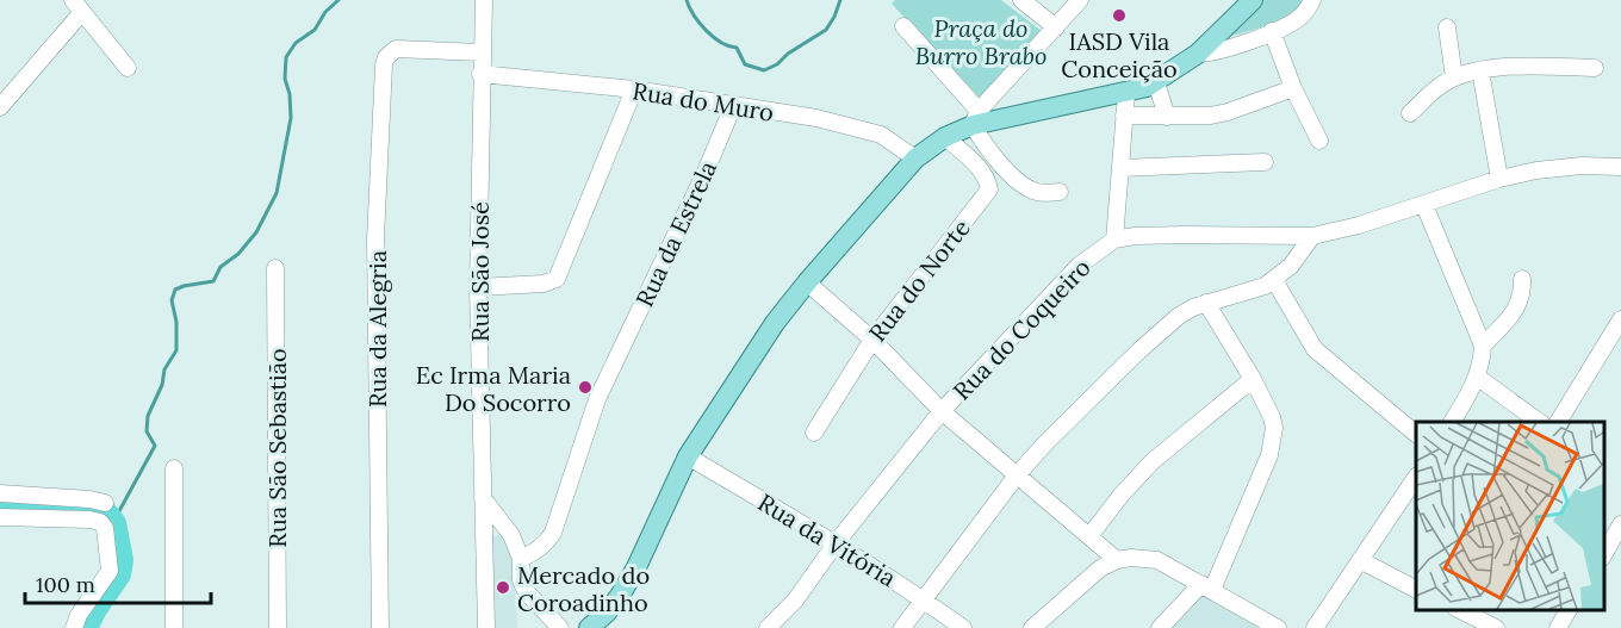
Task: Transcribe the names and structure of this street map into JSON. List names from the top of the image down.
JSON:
{
  "streets": {
    "street": [
      "Rua do Muro",
      "Rua da Estrela",
      "Rua São José",
      "Rua do Norte",
      "Rua da Alegria",
      "Rua do Coqueiro",
      "Rua São Sebastião",
      "Rua da Vitória"
    ]
  },
  "crossings": [
    ["Rua do Muro", "Rua da Estrela"],
    ["Rua do Muro", "Rua São José"],
    ["Rua São José", "Rua da Alegria"],
    ["Rua do Coqueiro", "Rua da Vitória"]
  ],
  "parks": ["Praça do Burro Brabo"],
  "places": ["IASD Vila Conceição", "Ec Irma Maria Do Socorro", "Mercado do Coroadinho"],
  "scale_bar": "100 m"
}
